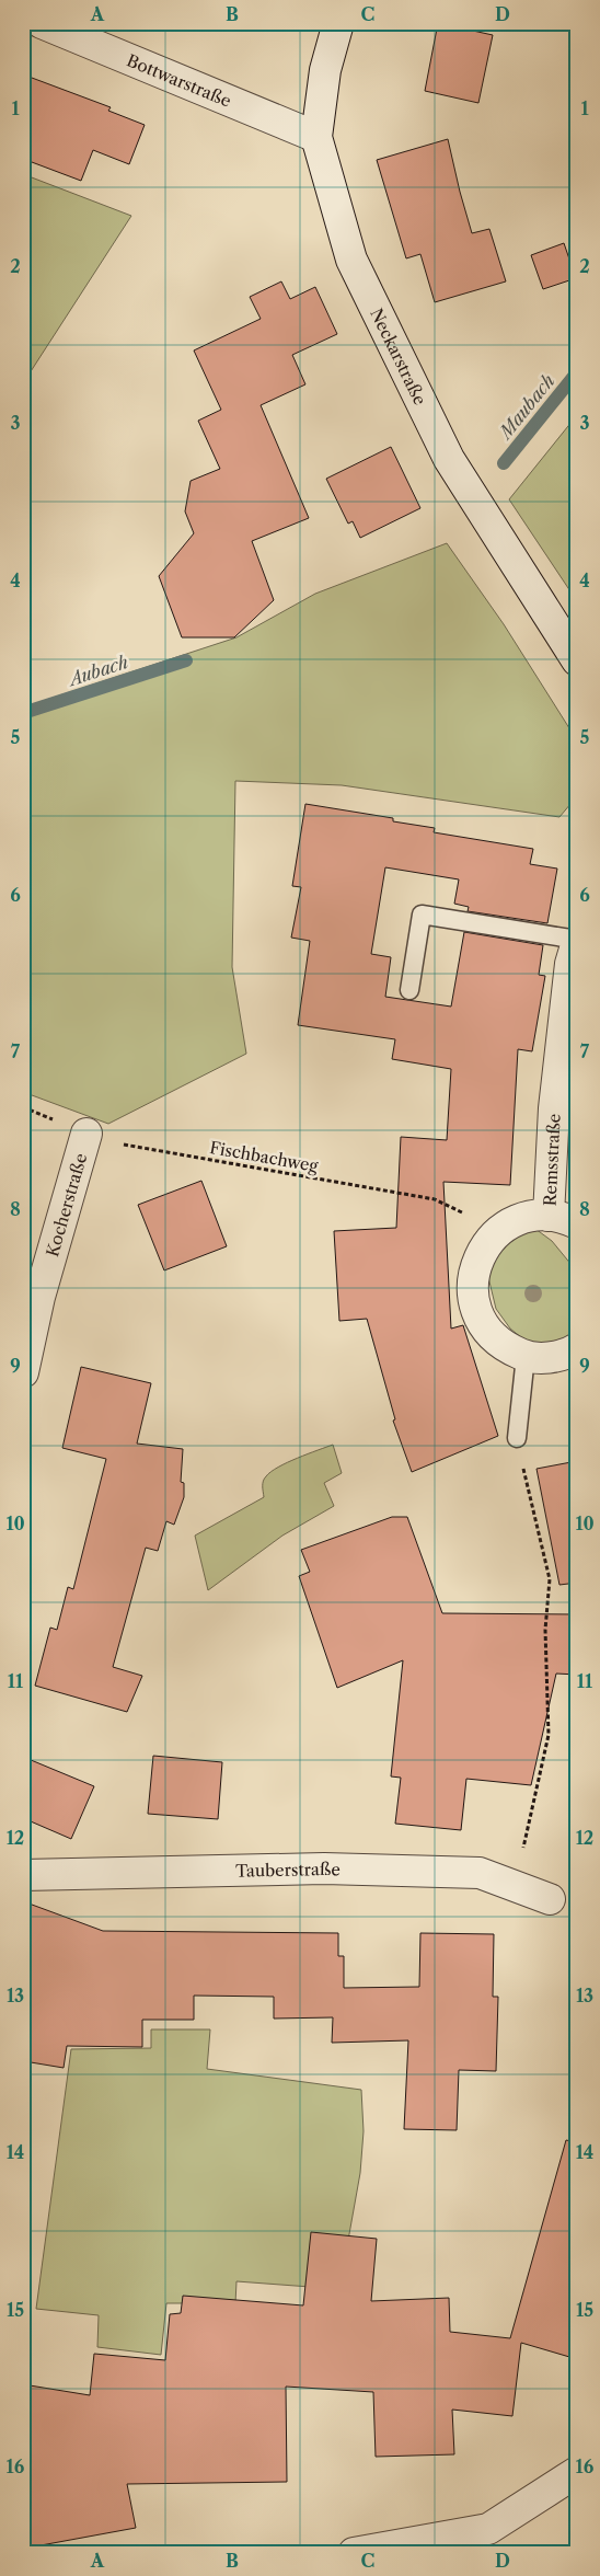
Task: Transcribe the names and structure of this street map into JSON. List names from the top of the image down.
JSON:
{
  "streets": {
    "street": [
      "Bottwarstraße",
      "Neckarstraße",
      "Remsstraße",
      "Kocherstraße",
      "Tauberstraße"
    ],
    "path": ["Fischbachweg"]
  },
  "crossings": [
    ["Bottwarstraße", "Neckarstraße"],
    ["Fischbachweg", "Remsstraße"],
    ["Fischbachweg", "Kocherstraße"]
  ],
  "water": ["Maubach", "Aubach"],
  "grid": {
    "columns": [
      "A",
      "B",
      "C",
      "D"
    ],
    "rows": [
      "1",
      "2",
      "3",
      "4",
      "5",
      "6",
      "7",
      "8",
      "9",
      "10",
      "11",
      "12",
      "13",
      "14",
      "15",
      "16"
    ]
  }
}
